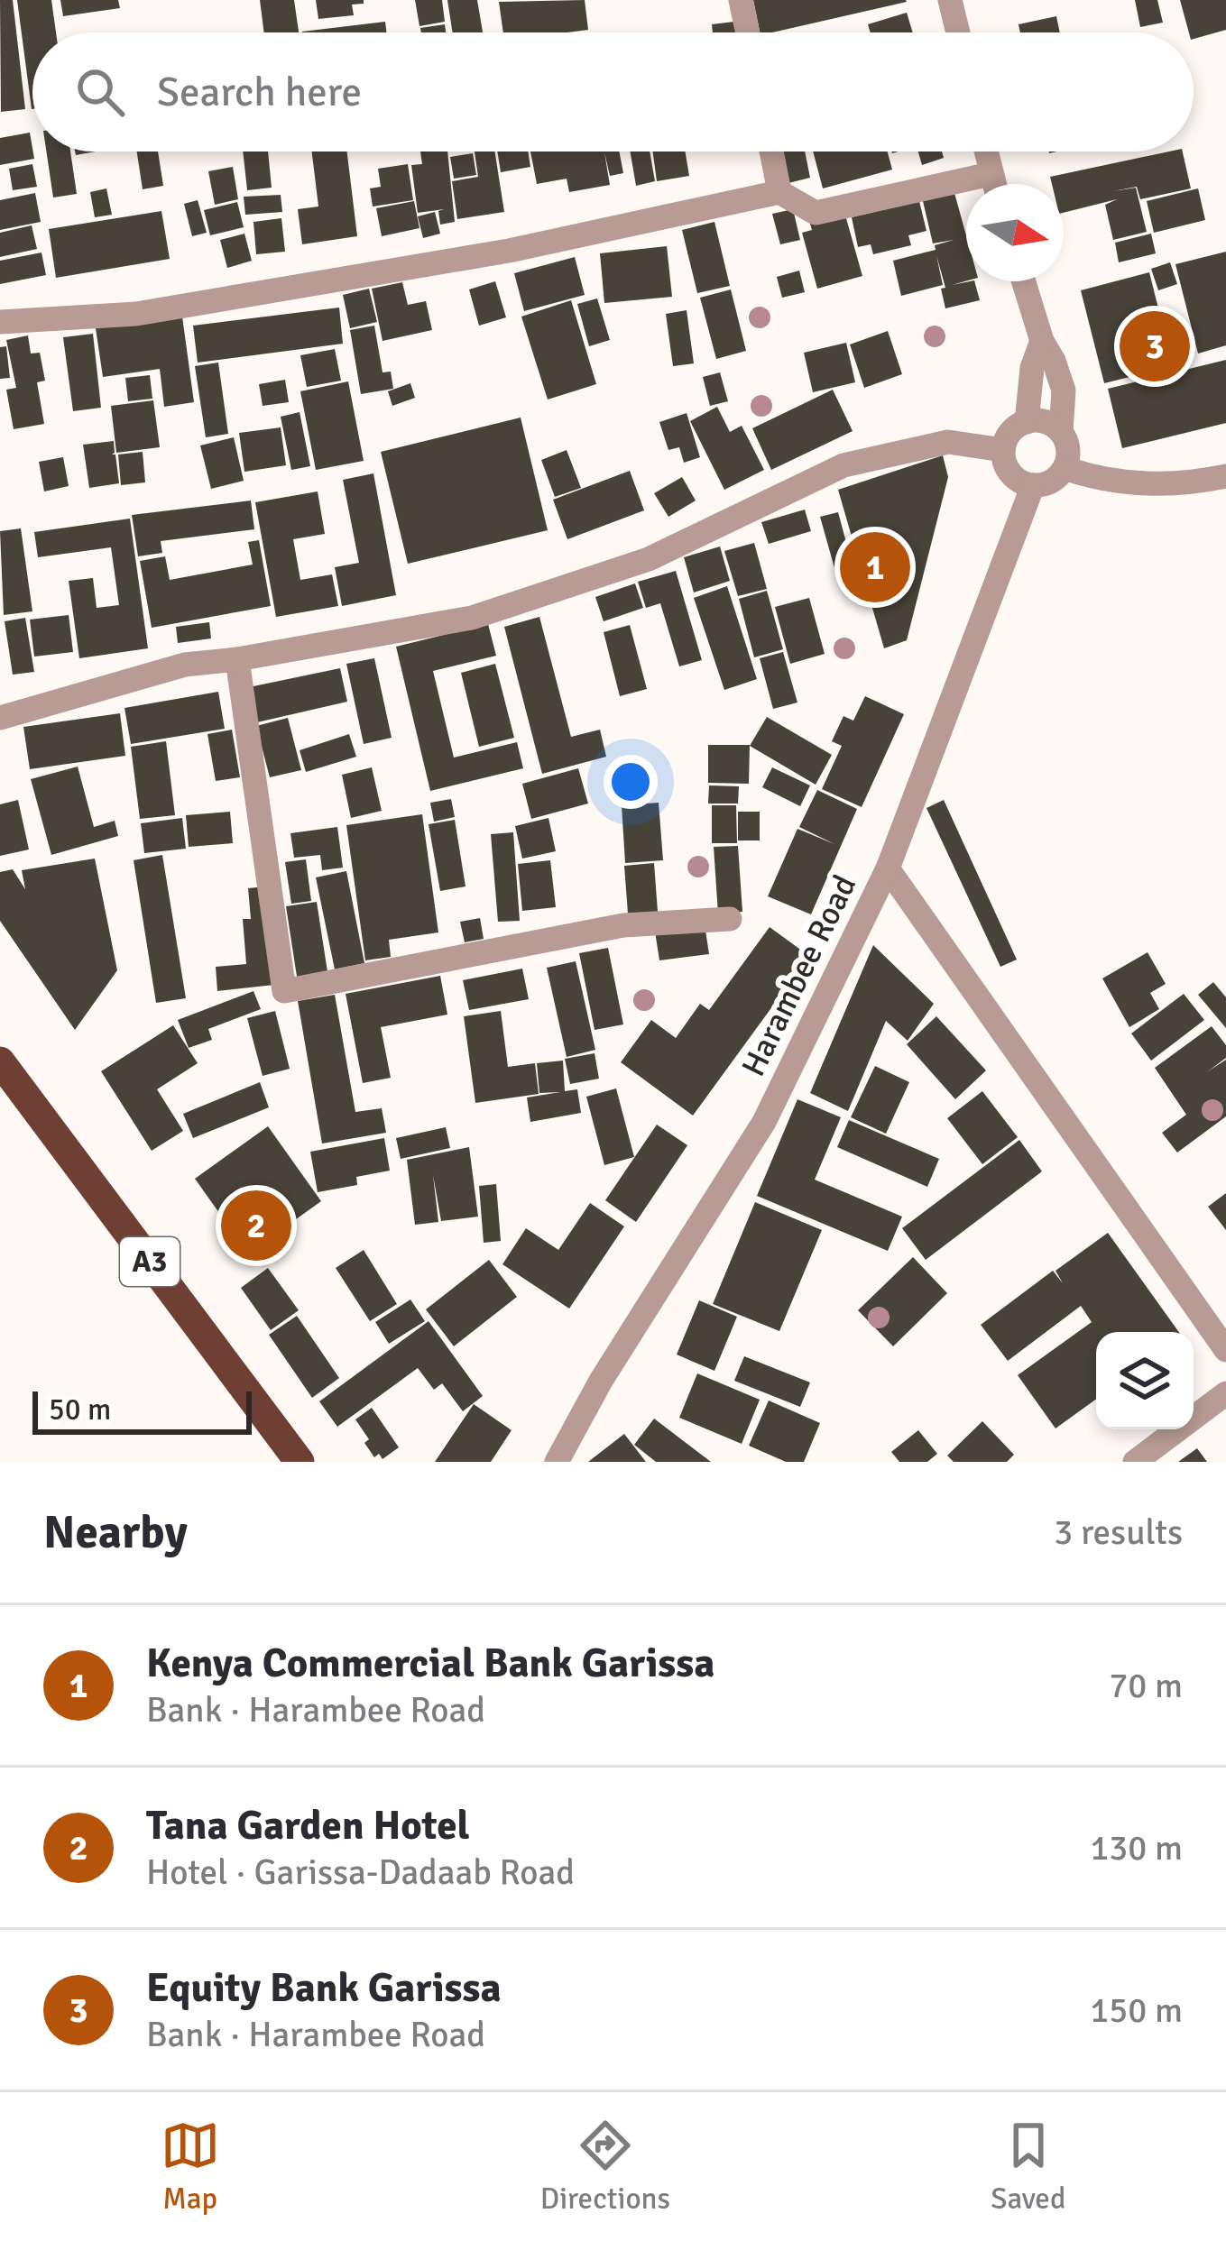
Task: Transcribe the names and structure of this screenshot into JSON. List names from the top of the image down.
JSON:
{
  "streets": {
    "highway": ["A3"],
    "street": ["Harambee Road"]
  },
  "scale_bar": "50 m",
  "north": "right",
  "page": {
    "search": "Search here",
    "pins": ["3", "1", "2"],
    "scale": "50 m",
    "heading": ["Nearby", "3 results"],
    "list": [
      {
        "mark": "1",
        "name": "Kenya Commercial Bank Garissa",
        "note": "Bank · Harambee Road",
        "value": "70 m"
      },
      {
        "mark": "2",
        "name": "Tana Garden Hotel",
        "note": "Hotel · Garissa-Dadaab Road",
        "value": "130 m"
      },
      {
        "mark": "3",
        "name": "Equity Bank Garissa",
        "note": "Bank · Harambee Road",
        "value": "150 m"
      }
    ],
    "nav": ["Map", "Directions", "Saved"]
  }
}
